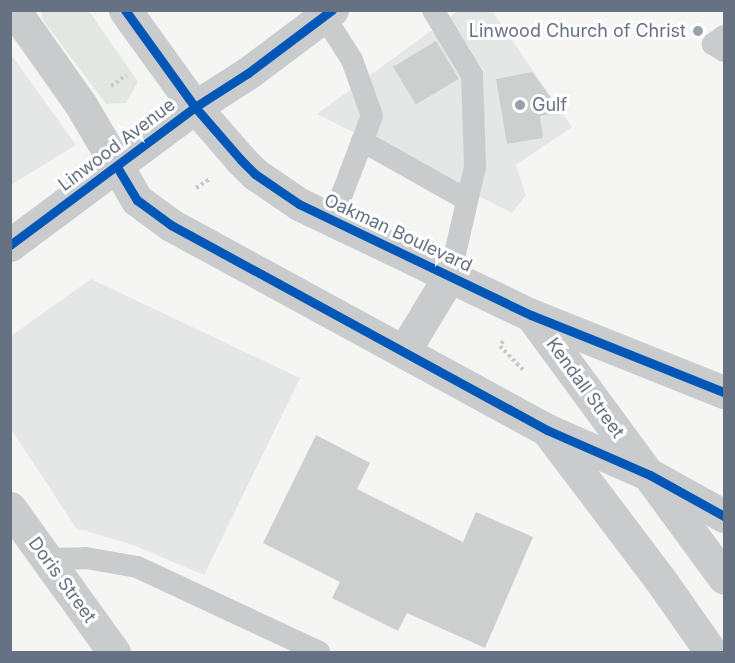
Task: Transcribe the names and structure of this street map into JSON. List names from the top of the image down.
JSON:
{
  "streets": {
    "street": [
      "Linwood Avenue",
      "Oakman Boulevard",
      "Kendall Street",
      "Doris Street"
    ]
  },
  "crossings": [
    ["Linwood Avenue", "Oakman Boulevard"],
    ["Oakman Boulevard", "Kendall Street"]
  ],
  "places": ["Linwood Church of Christ", "Gulf"]
}
